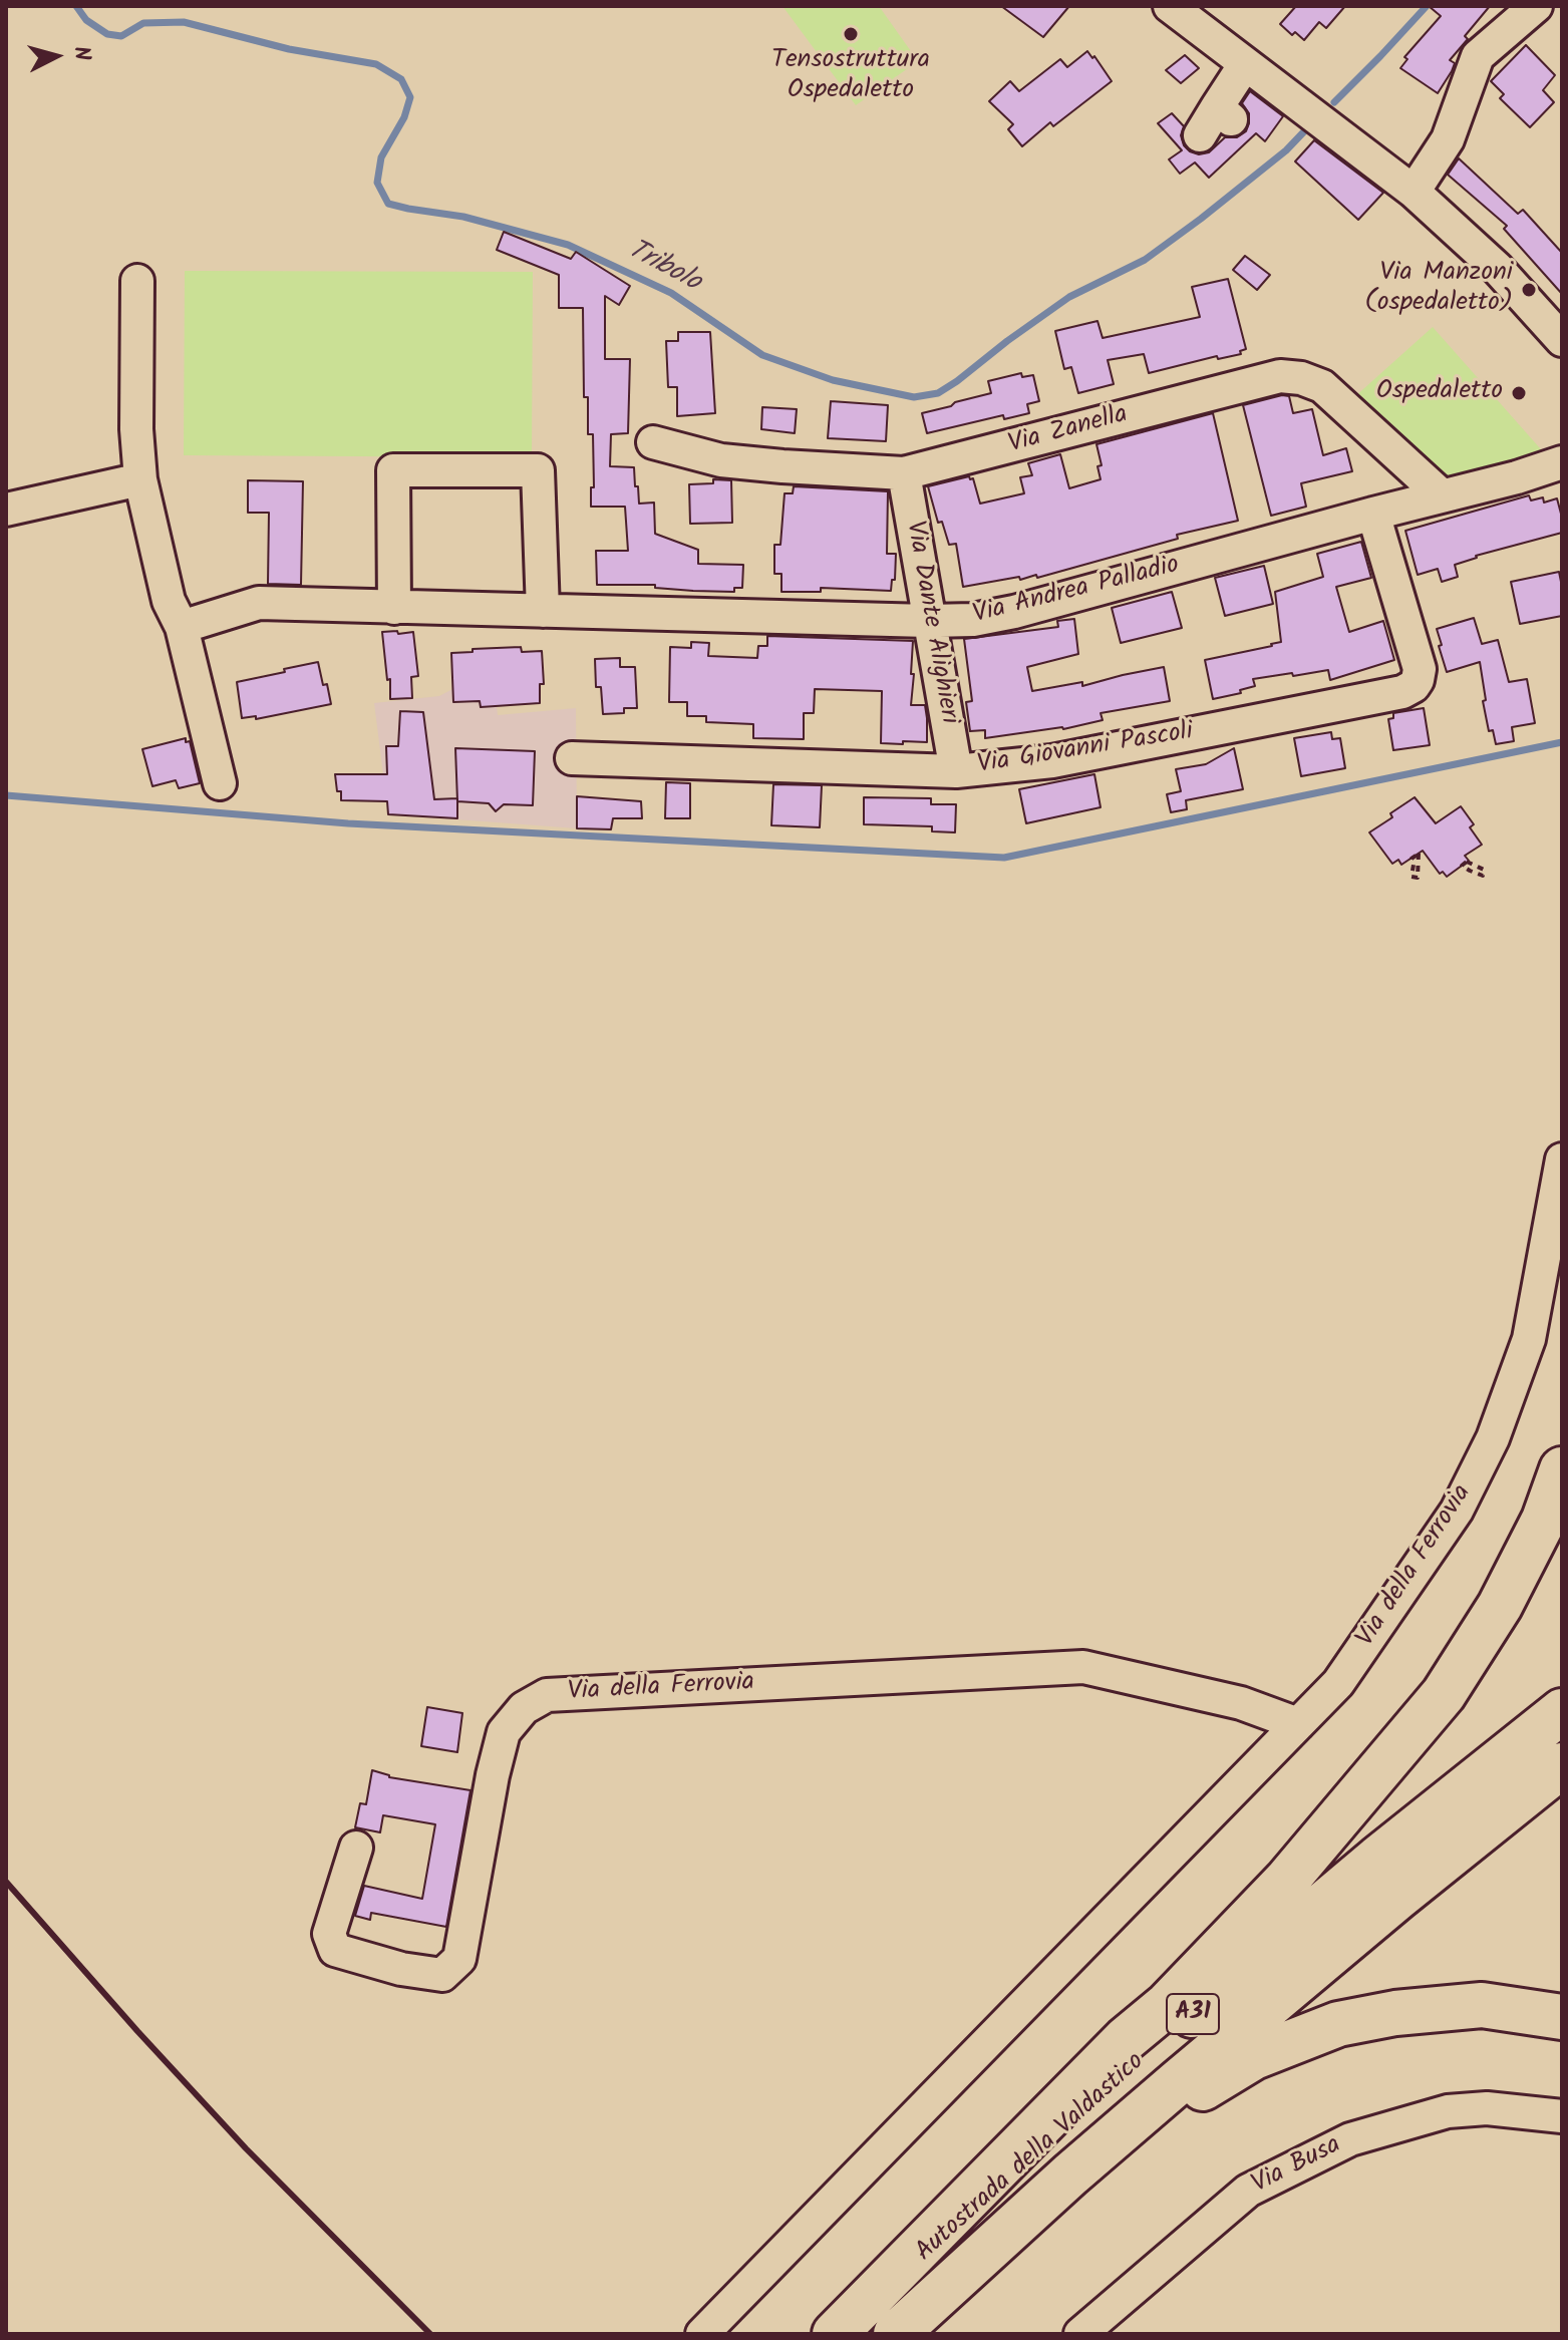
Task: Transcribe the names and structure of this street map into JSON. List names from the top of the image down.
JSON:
{
  "streets": {
    "highway": ["A31", "Autostrada della Valdastico"],
    "street": [
      "Via Zanella",
      "Via Andrea Palladio",
      "Via Dante Alighieri",
      "Via Giovanni Pascoli",
      "Via della Ferrovia",
      "Via Busa"
    ]
  },
  "crossings": [
    ["Via Zanella", "Via Andrea Palladio"],
    ["Via Zanella", "Via Dante Alighieri"],
    ["Via Andrea Palladio", "Via Dante Alighieri"],
    ["Via Andrea Palladio", "Via Giovanni Pascoli"],
    ["Via Dante Alighieri", "Via Giovanni Pascoli"],
    ["A31", "Autostrada della Valdastico"]
  ],
  "water": ["Tribolo"],
  "places": ["Tensostruttura Ospedaletto", "Via Manzoni (ospedaletto)", "Ospedaletto"],
  "north": "right"
}
